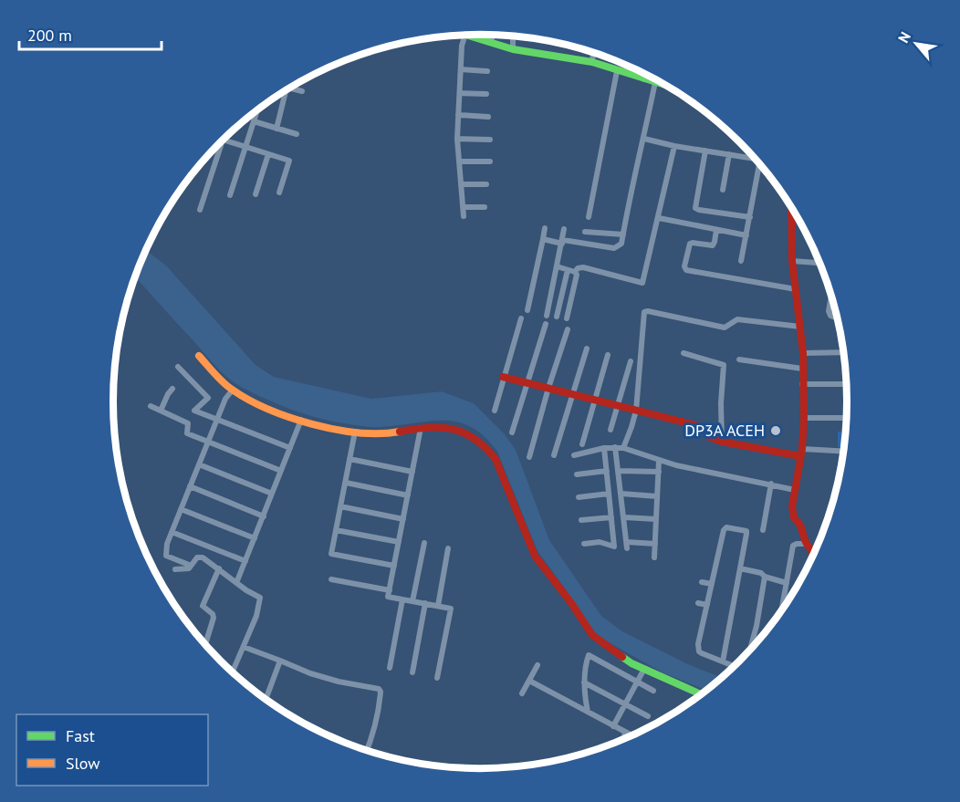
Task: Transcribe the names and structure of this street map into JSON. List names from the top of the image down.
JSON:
{
  "places": ["DP3A ACEH"],
  "legend": ["Fast", "Slow"],
  "scale_bar": "200 m",
  "north": "top left"
}
